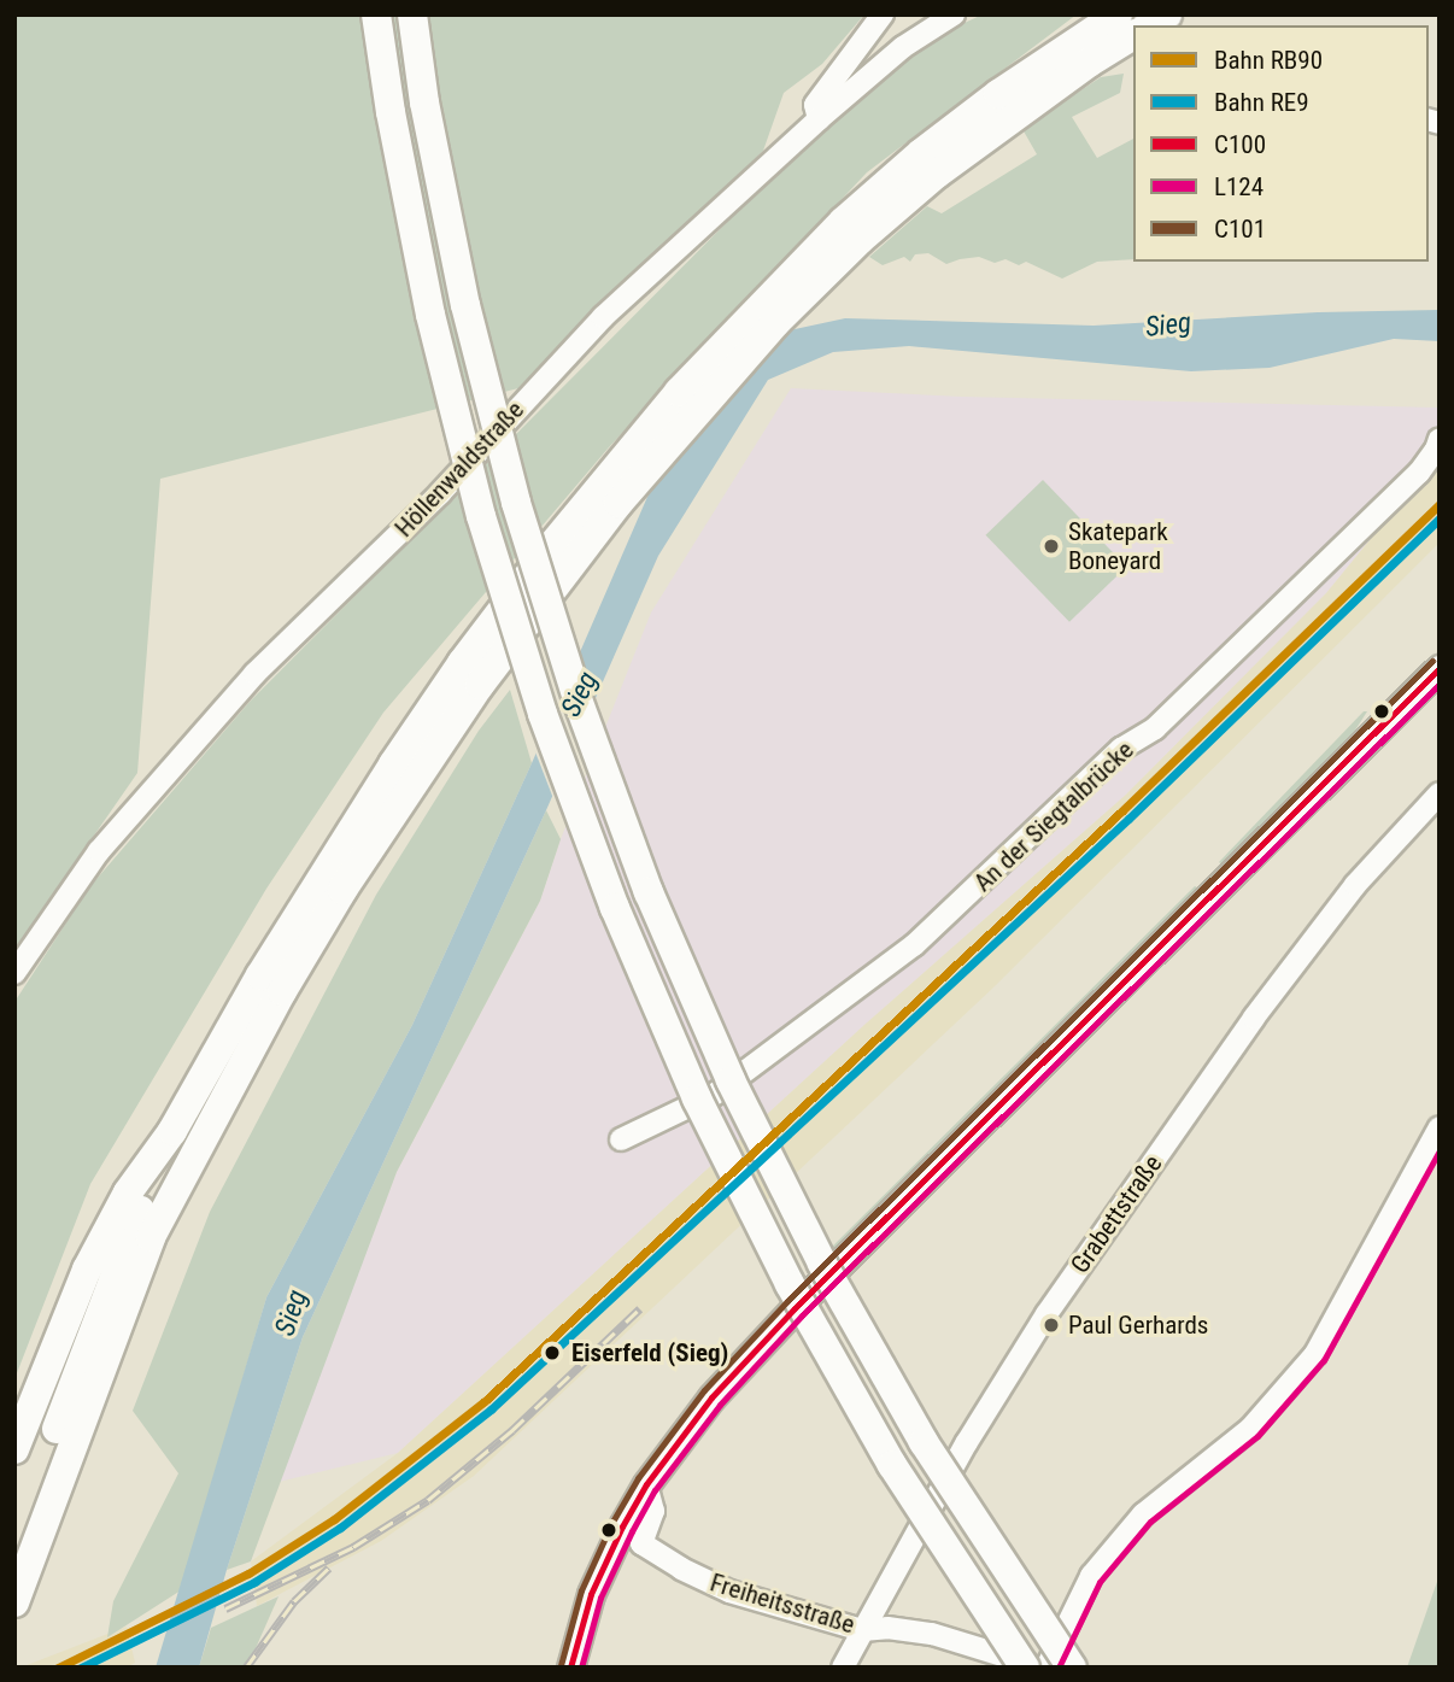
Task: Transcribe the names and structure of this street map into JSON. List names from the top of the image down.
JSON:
{
  "streets": {
    "street": [
      "Höllenwaldstraße",
      "An der Siegtalbrücke",
      "Grabettstraße",
      "Freiheitsstraße"
    ]
  },
  "crossings": [
    ["Grabettstraße", "Freiheitsstraße"]
  ],
  "water": ["Sieg"],
  "places": ["Skatepark Boneyard", "Paul Gerhards", "Eiserfeld (Sieg)"],
  "lines": [
    "rail line RB90",
    "rail line RE9",
    "transit line C101",
    "transit line C100",
    "transit line L124"
  ],
  "legend": [
    "Bahn RB90",
    "Bahn RE9",
    "C100",
    "L124",
    "C101"
  ]
}
